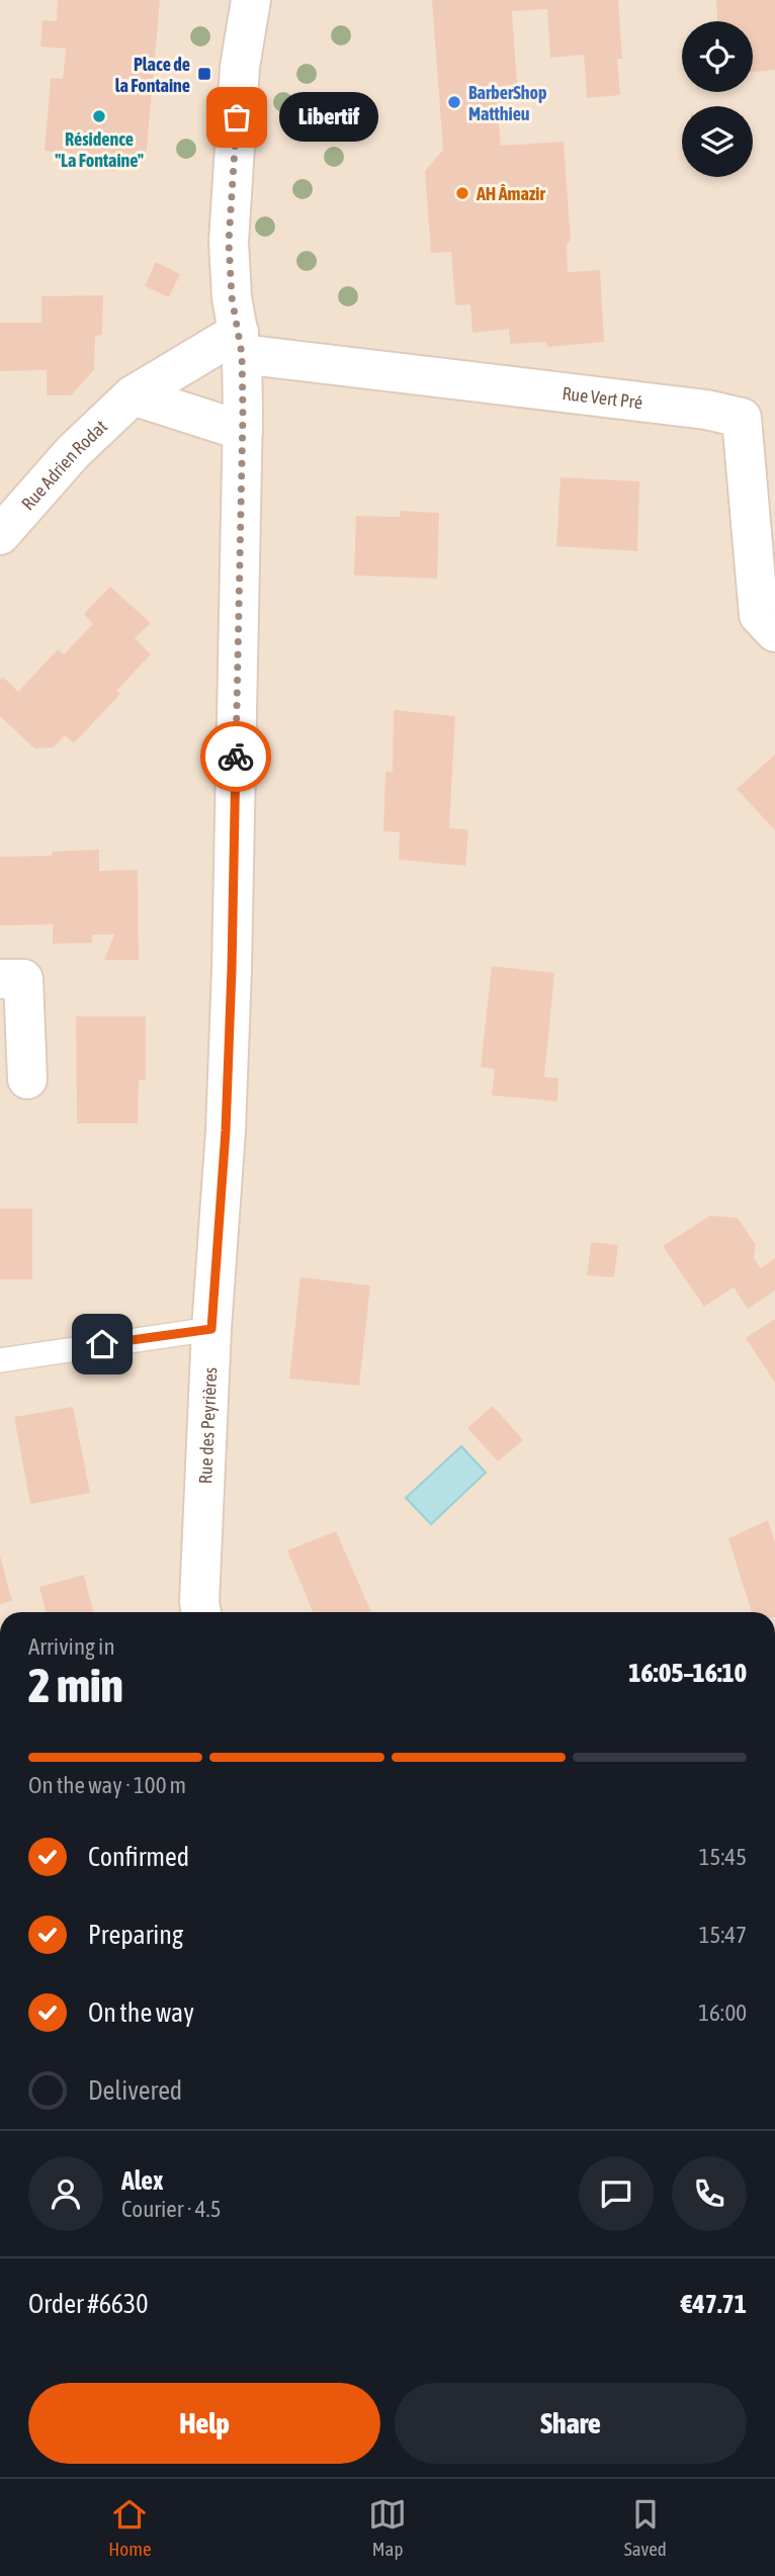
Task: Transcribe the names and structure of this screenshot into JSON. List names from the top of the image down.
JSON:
{
  "streets": {
    "street": ["Rue Vert Pré", "Rue Adrien Rodat", "Rue des Peyrières"]
  },
  "crossings": [
    ["Rue Vert Pré", "Rue Adrien Rodat"],
    ["Rue Vert Pré", "Rue des Peyrières"],
    ["Rue Adrien Rodat", "Rue des Peyrières"]
  ],
  "places": {
    "transit": ["Place de la Fontaine"],
    "other": [
      "BarberShop Matthieu",
      "Résidence \"La Fontaine\"",
      "Libertif",
      "AH Âmazir"
    ]
  },
  "page": {
    "bubble": "Libertif",
    "heading": ["2 min", "Arriving in", "16:05–16:10"],
    "panel": [
      "Alex",
      "Courier · 4.5",
      "Order #6630",
      "€47.71"
    ],
    "bar": "On the way · 100 m",
    "list": [
      ["Confirmed", "15:45"],
      ["Preparing", "15:47"],
      ["On the way", "16:00"],
      "Delivered"
    ],
    "buttons": ["Help", "Share"],
    "tabs": ["Home", "Map", "Saved"]
  }
}
